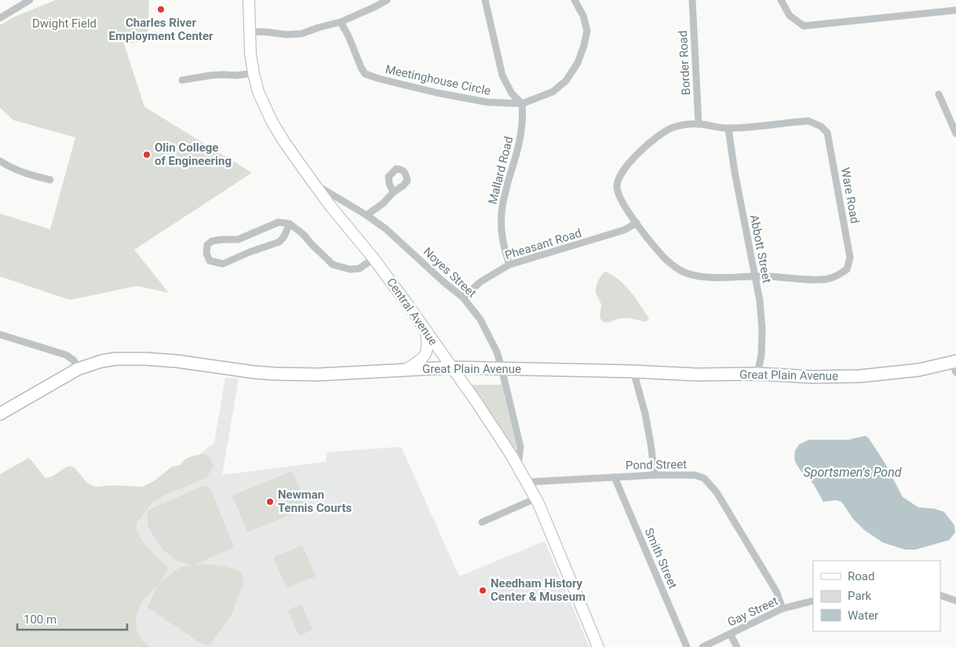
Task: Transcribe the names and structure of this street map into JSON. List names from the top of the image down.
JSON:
{
  "streets": {
    "main road": ["Central Avenue", "Great Plain Avenue"],
    "street": [
      "Border Road",
      "Meetinghouse Circle",
      "Mallard Road",
      "Ware Road",
      "Pheasant Road",
      "Abbott Street",
      "Noyes Street",
      "Pond Street",
      "Smith Street",
      "Gay Street"
    ]
  },
  "crossings": [
    ["Meetinghouse Circle", "Mallard Road"],
    ["Mallard Road", "Pheasant Road"],
    ["Ware Road", "Abbott Street"],
    ["Pheasant Road", "Noyes Street"],
    ["Abbott Street", "Great Plain Avenue"],
    ["Noyes Street", "Central Avenue"],
    ["Noyes Street", "Great Plain Avenue"],
    ["Central Avenue", "Great Plain Avenue"],
    ["Central Avenue", "Pond Street"],
    ["Pond Street", "Smith Street"],
    ["Pond Street", "Gay Street"]
  ],
  "water": ["Sportsmen's Pond"],
  "parks": ["Dwight Field"],
  "places": [
    "Charles River Employment Center",
    "Olin College of Engineering",
    "Newman Tennis Courts",
    "Needham History Center & Museum"
  ],
  "legend": ["Road", "Park", "Water"],
  "scale_bar": "100 m"
}
